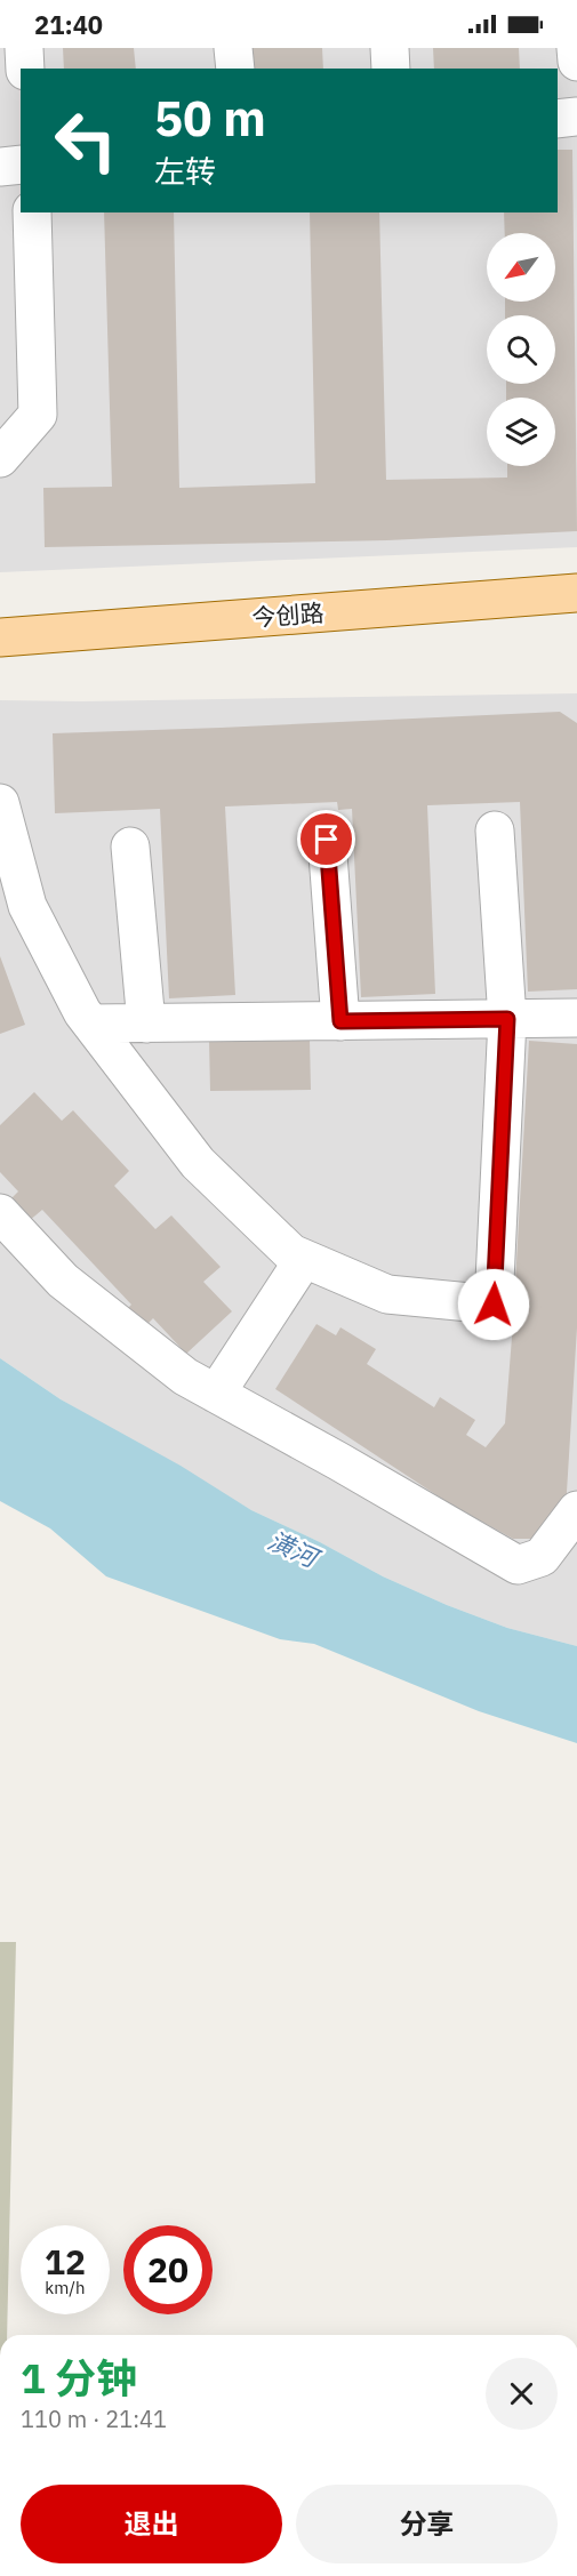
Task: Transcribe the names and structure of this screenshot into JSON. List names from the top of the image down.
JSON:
{
  "streets": {
    "main road": ["今创路"]
  },
  "water": ["潢河"],
  "north": "bottom left",
  "page": {
    "status": "21:40",
    "turn": ["50 m", "左转"],
    "speed": "12 km/h",
    "limit": "20",
    "heading": ["1 分钟", "110 m · 21:41"],
    "buttons": ["退出", "分享"]
  }
}
